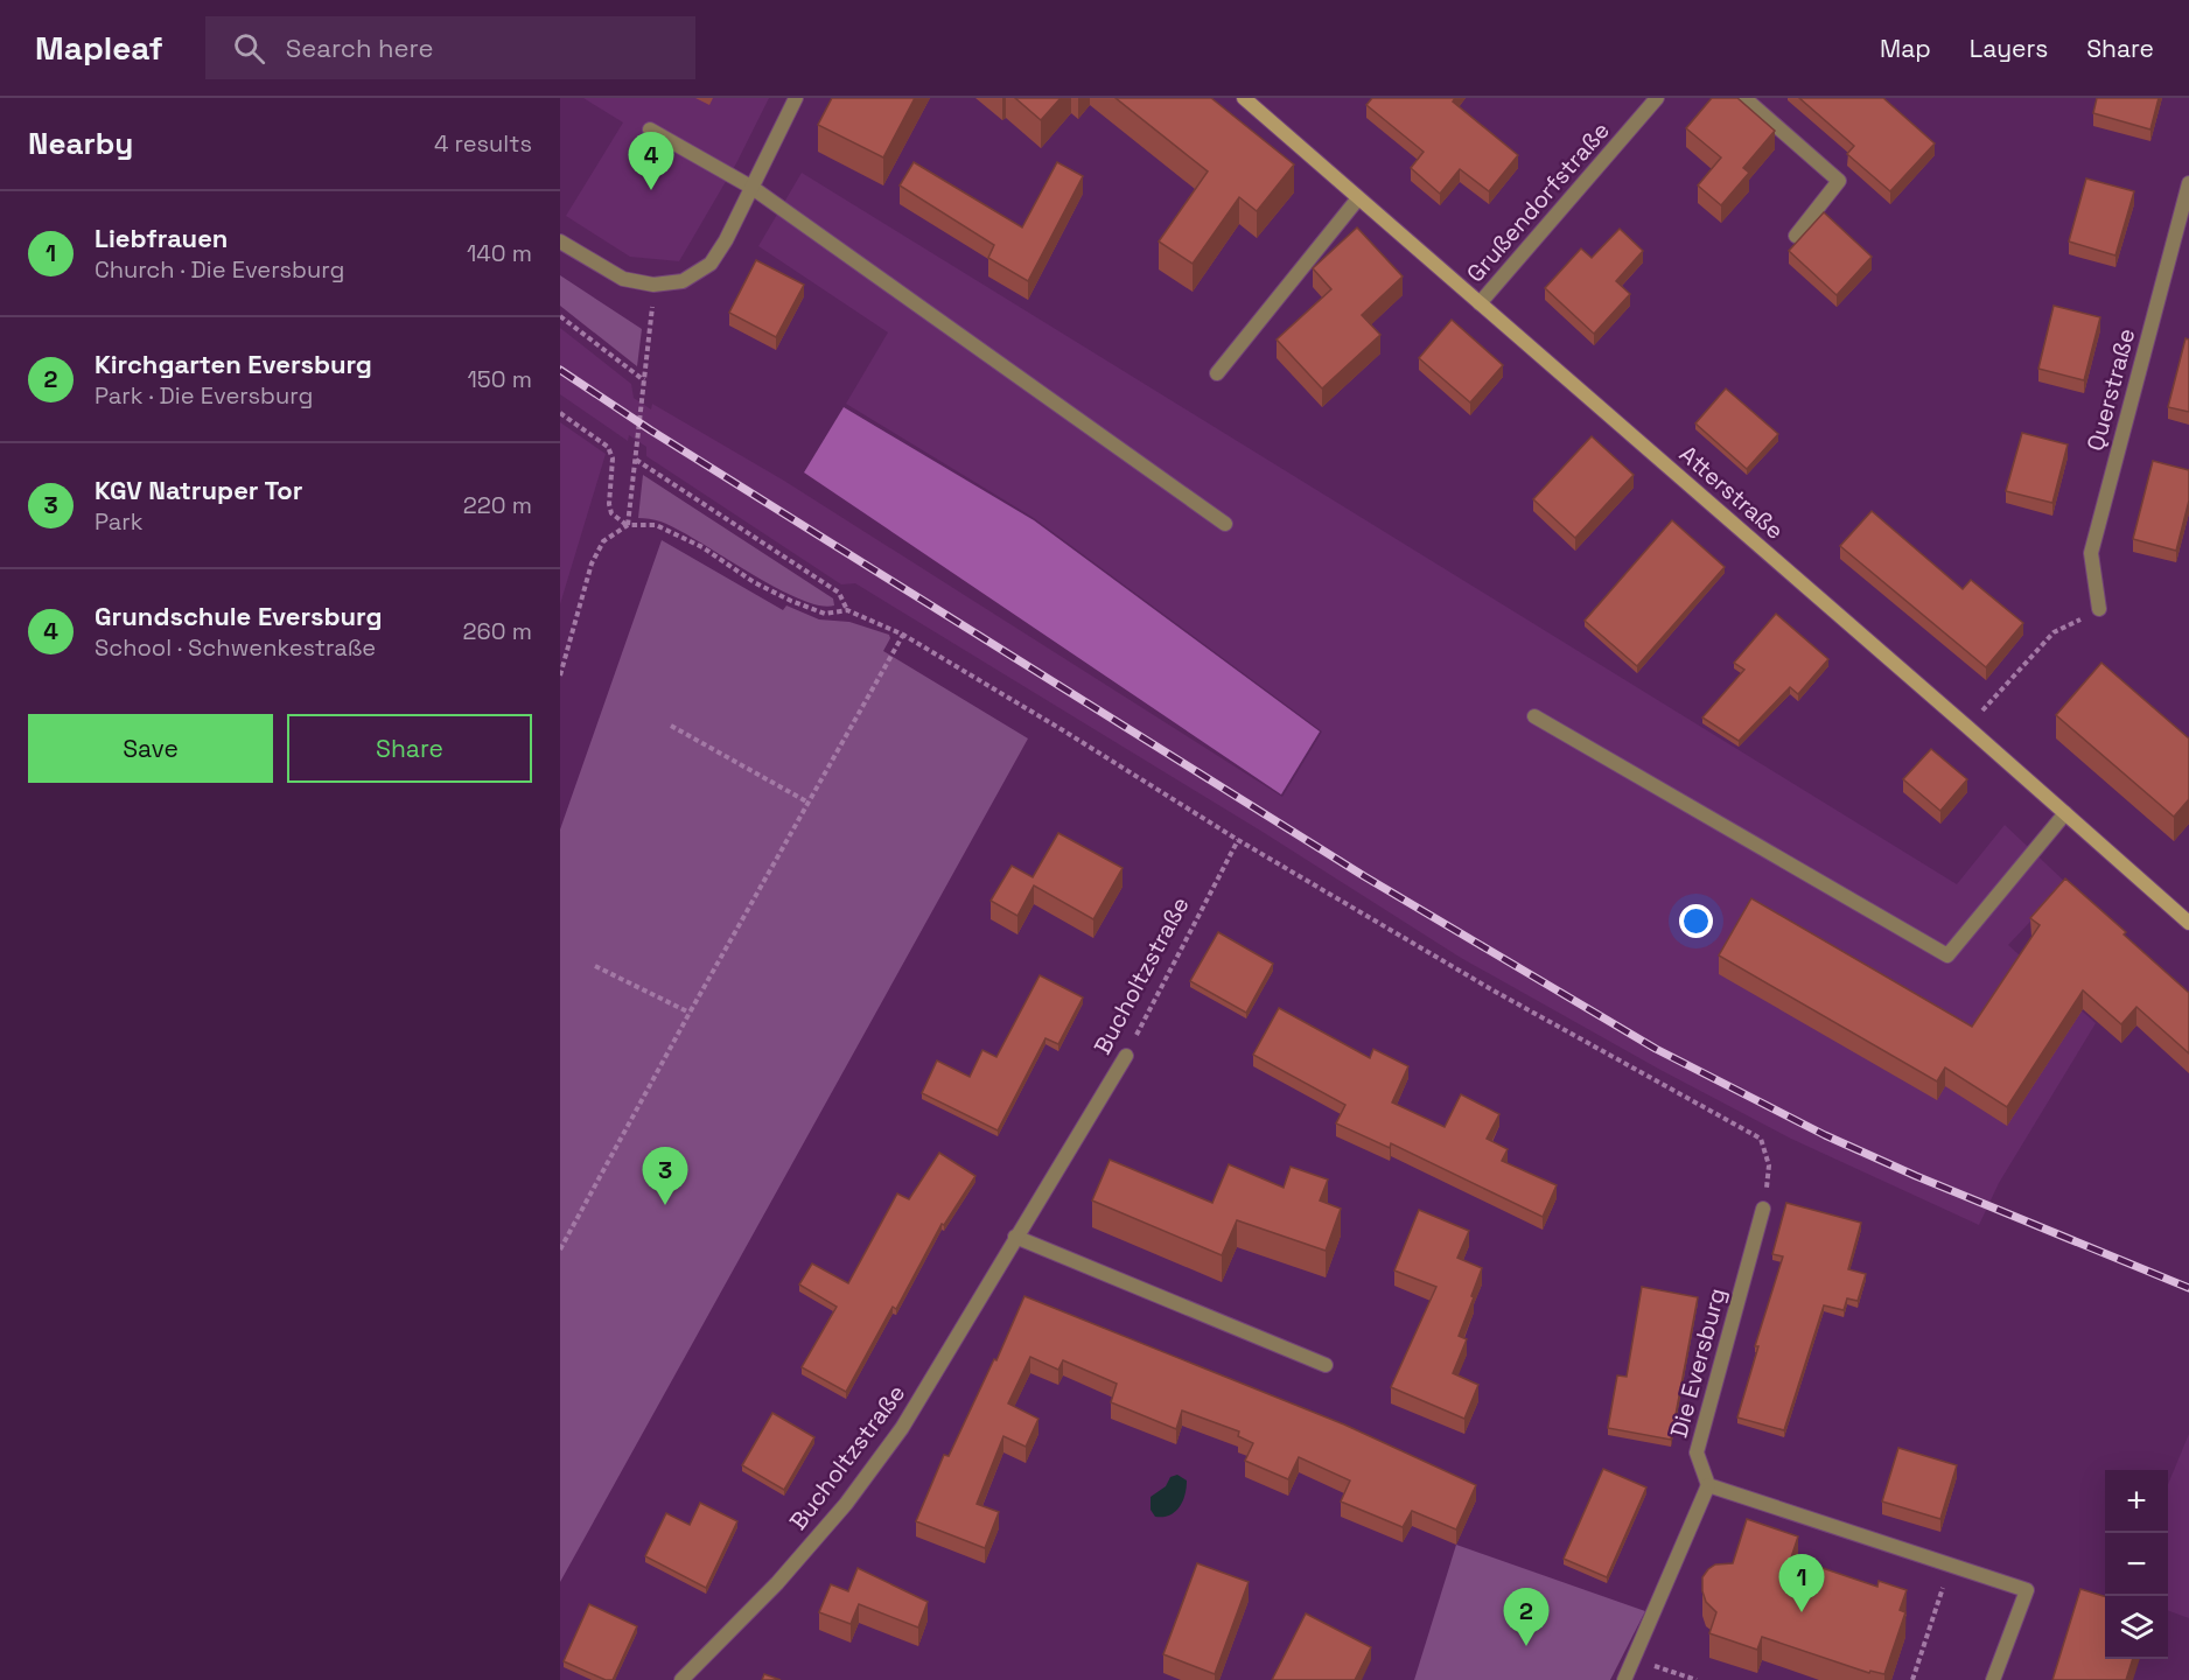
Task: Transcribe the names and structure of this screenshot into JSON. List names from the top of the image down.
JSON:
{
  "streets": {
    "street": [
      "Grußendorfstraße",
      "Querstraße",
      "Atterstraße",
      "Bucholtzstraße",
      "Die Eversburg"
    ]
  },
  "crossings": [
    ["Grußendorfstraße", "Atterstraße"]
  ],
  "page": {
    "header": "Mapleaf",
    "search": "Search here",
    "nav": ["Map", "Layers", "Share"],
    "heading": ["Nearby", "4 results"],
    "pins": [
      "4",
      "3",
      "1",
      "2"
    ],
    "list": [
      {
        "mark": "1",
        "name": "Liebfrauen",
        "note": "Church · Die Eversburg",
        "value": "140 m"
      },
      {
        "mark": "2",
        "name": "Kirchgarten Eversburg",
        "note": "Park · Die Eversburg",
        "value": "150 m"
      },
      {
        "mark": "3",
        "name": "KGV Natruper Tor",
        "note": "Park",
        "value": "220 m"
      },
      {
        "mark": "4",
        "name": "Grundschule Eversburg",
        "note": "School · Schwenkestraße",
        "value": "260 m"
      }
    ],
    "buttons": ["Save", "Share"],
    "map_buttons": ["+", "−"]
  }
}
